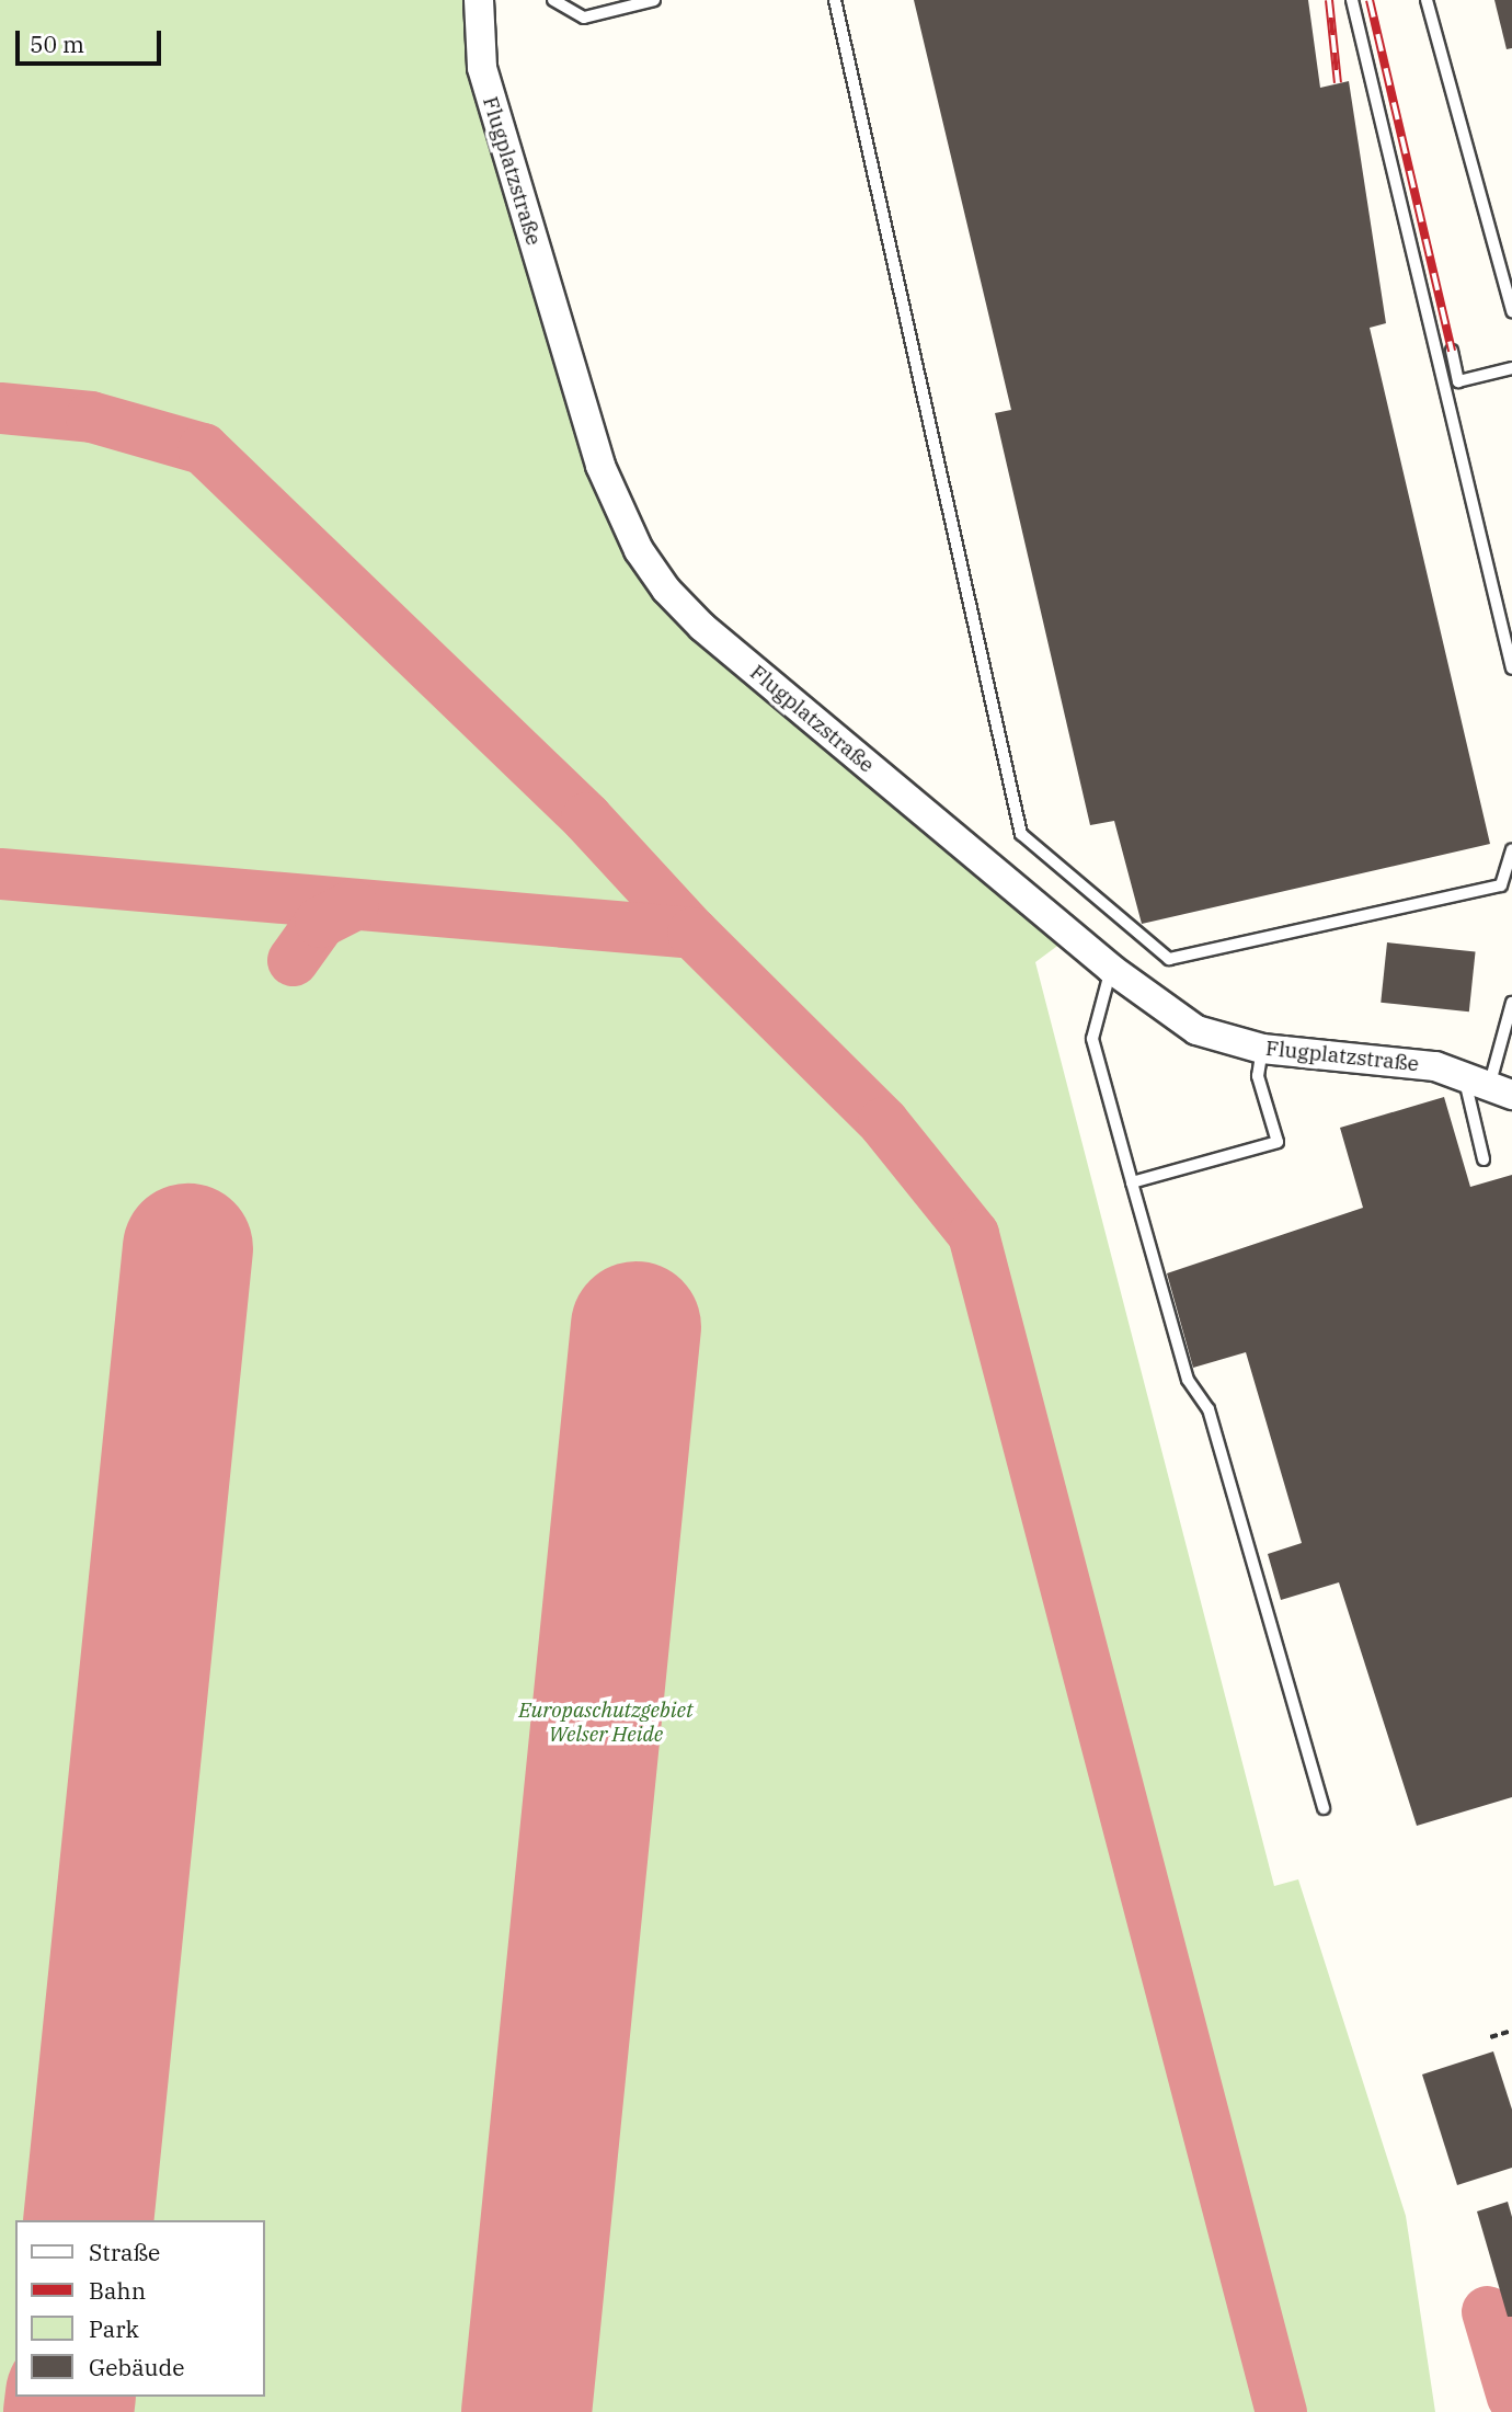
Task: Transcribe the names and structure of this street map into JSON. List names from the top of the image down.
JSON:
{
  "streets": {
    "street": ["Flugplatzstraße"]
  },
  "parks": ["Europaschutzgebiet Welser Heide"],
  "legend": [
    "Straße",
    "Bahn",
    "Park",
    "Gebäude"
  ],
  "scale_bar": "50 m"
}
